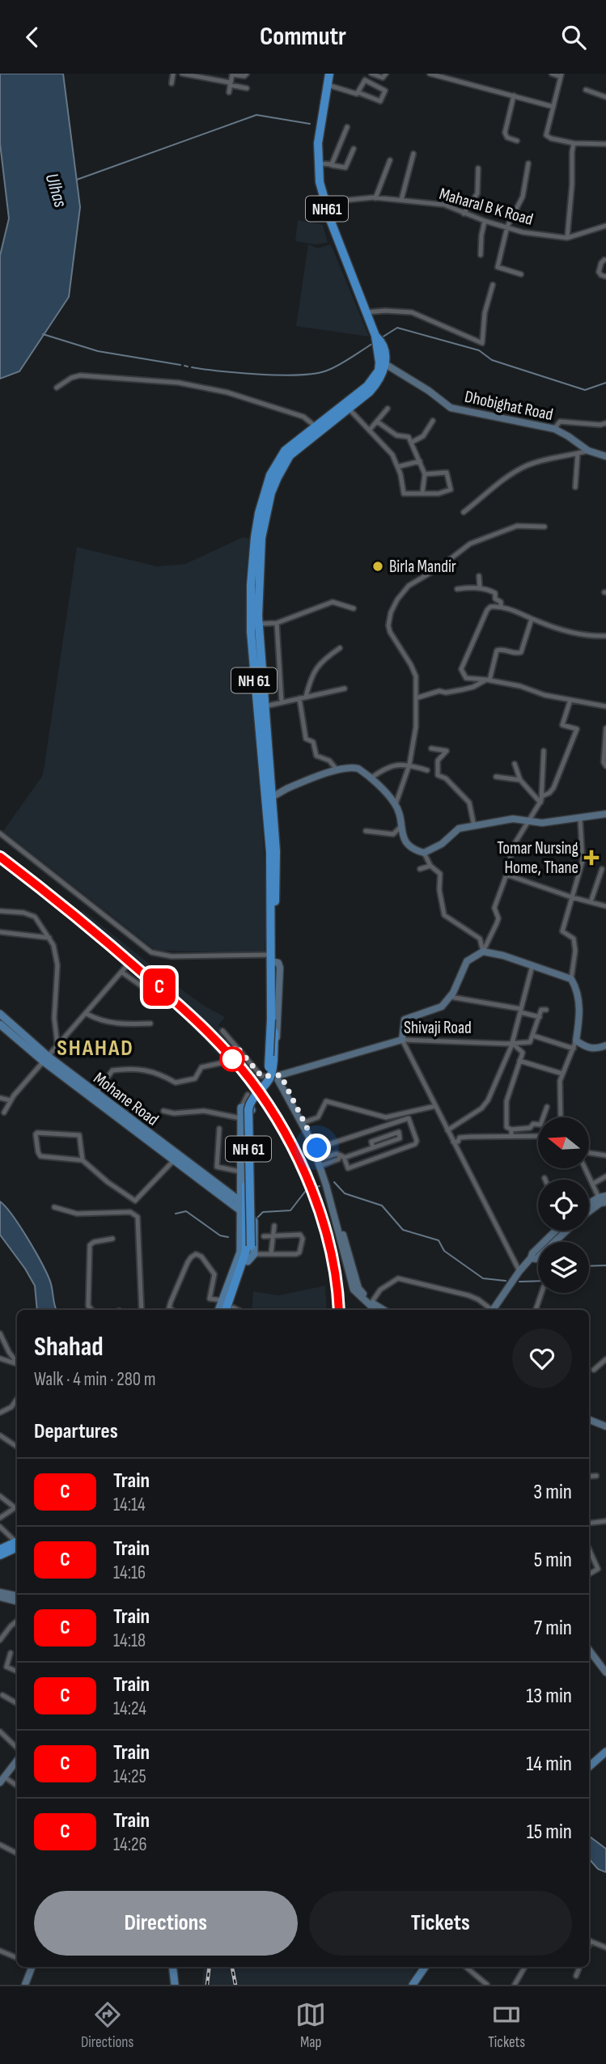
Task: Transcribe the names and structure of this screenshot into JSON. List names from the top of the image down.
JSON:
{
  "streets": {
    "highway": ["NH61", "NH 61"],
    "main road": ["Mohane Road"],
    "street": ["Maharal B K Road", "Dhobighat Road", "Shivaji Road"]
  },
  "crossings": [
    ["Maharal B K Road", "NH61"],
    ["NH61", "Dhobighat Road"],
    ["NH61", "NH 61"],
    ["Dhobighat Road", "NH 61"]
  ],
  "districts": ["SHAHAD"],
  "water": ["Ulhas"],
  "places": {
    "other": ["Birla Mandir"],
    "health": ["Tomar Nursing Home, Thane"]
  },
  "north": "left",
  "page": {
    "header": "Commutr",
    "on_map": "C",
    "heading": [
      ["Shahad", "Walk · 4 min · 280 m"],
      "Departures"
    ],
    "list": [
      {
        "mark": "C",
        "name": "Train",
        "note": "14:14",
        "value": "3 min"
      },
      {
        "mark": "C",
        "name": "Train",
        "note": "14:16",
        "value": "5 min"
      },
      {
        "mark": "C",
        "name": "Train",
        "note": "14:18",
        "value": "7 min"
      },
      {
        "mark": "C",
        "name": "Train",
        "note": "14:24",
        "value": "13 min"
      },
      {
        "mark": "C",
        "name": "Train",
        "note": "14:25",
        "value": "14 min"
      },
      {
        "mark": "C",
        "name": "Train",
        "note": "14:26",
        "value": "15 min"
      }
    ],
    "buttons": ["Directions", "Tickets"],
    "tabs": ["Directions", "Map", "Tickets"]
  }
}
